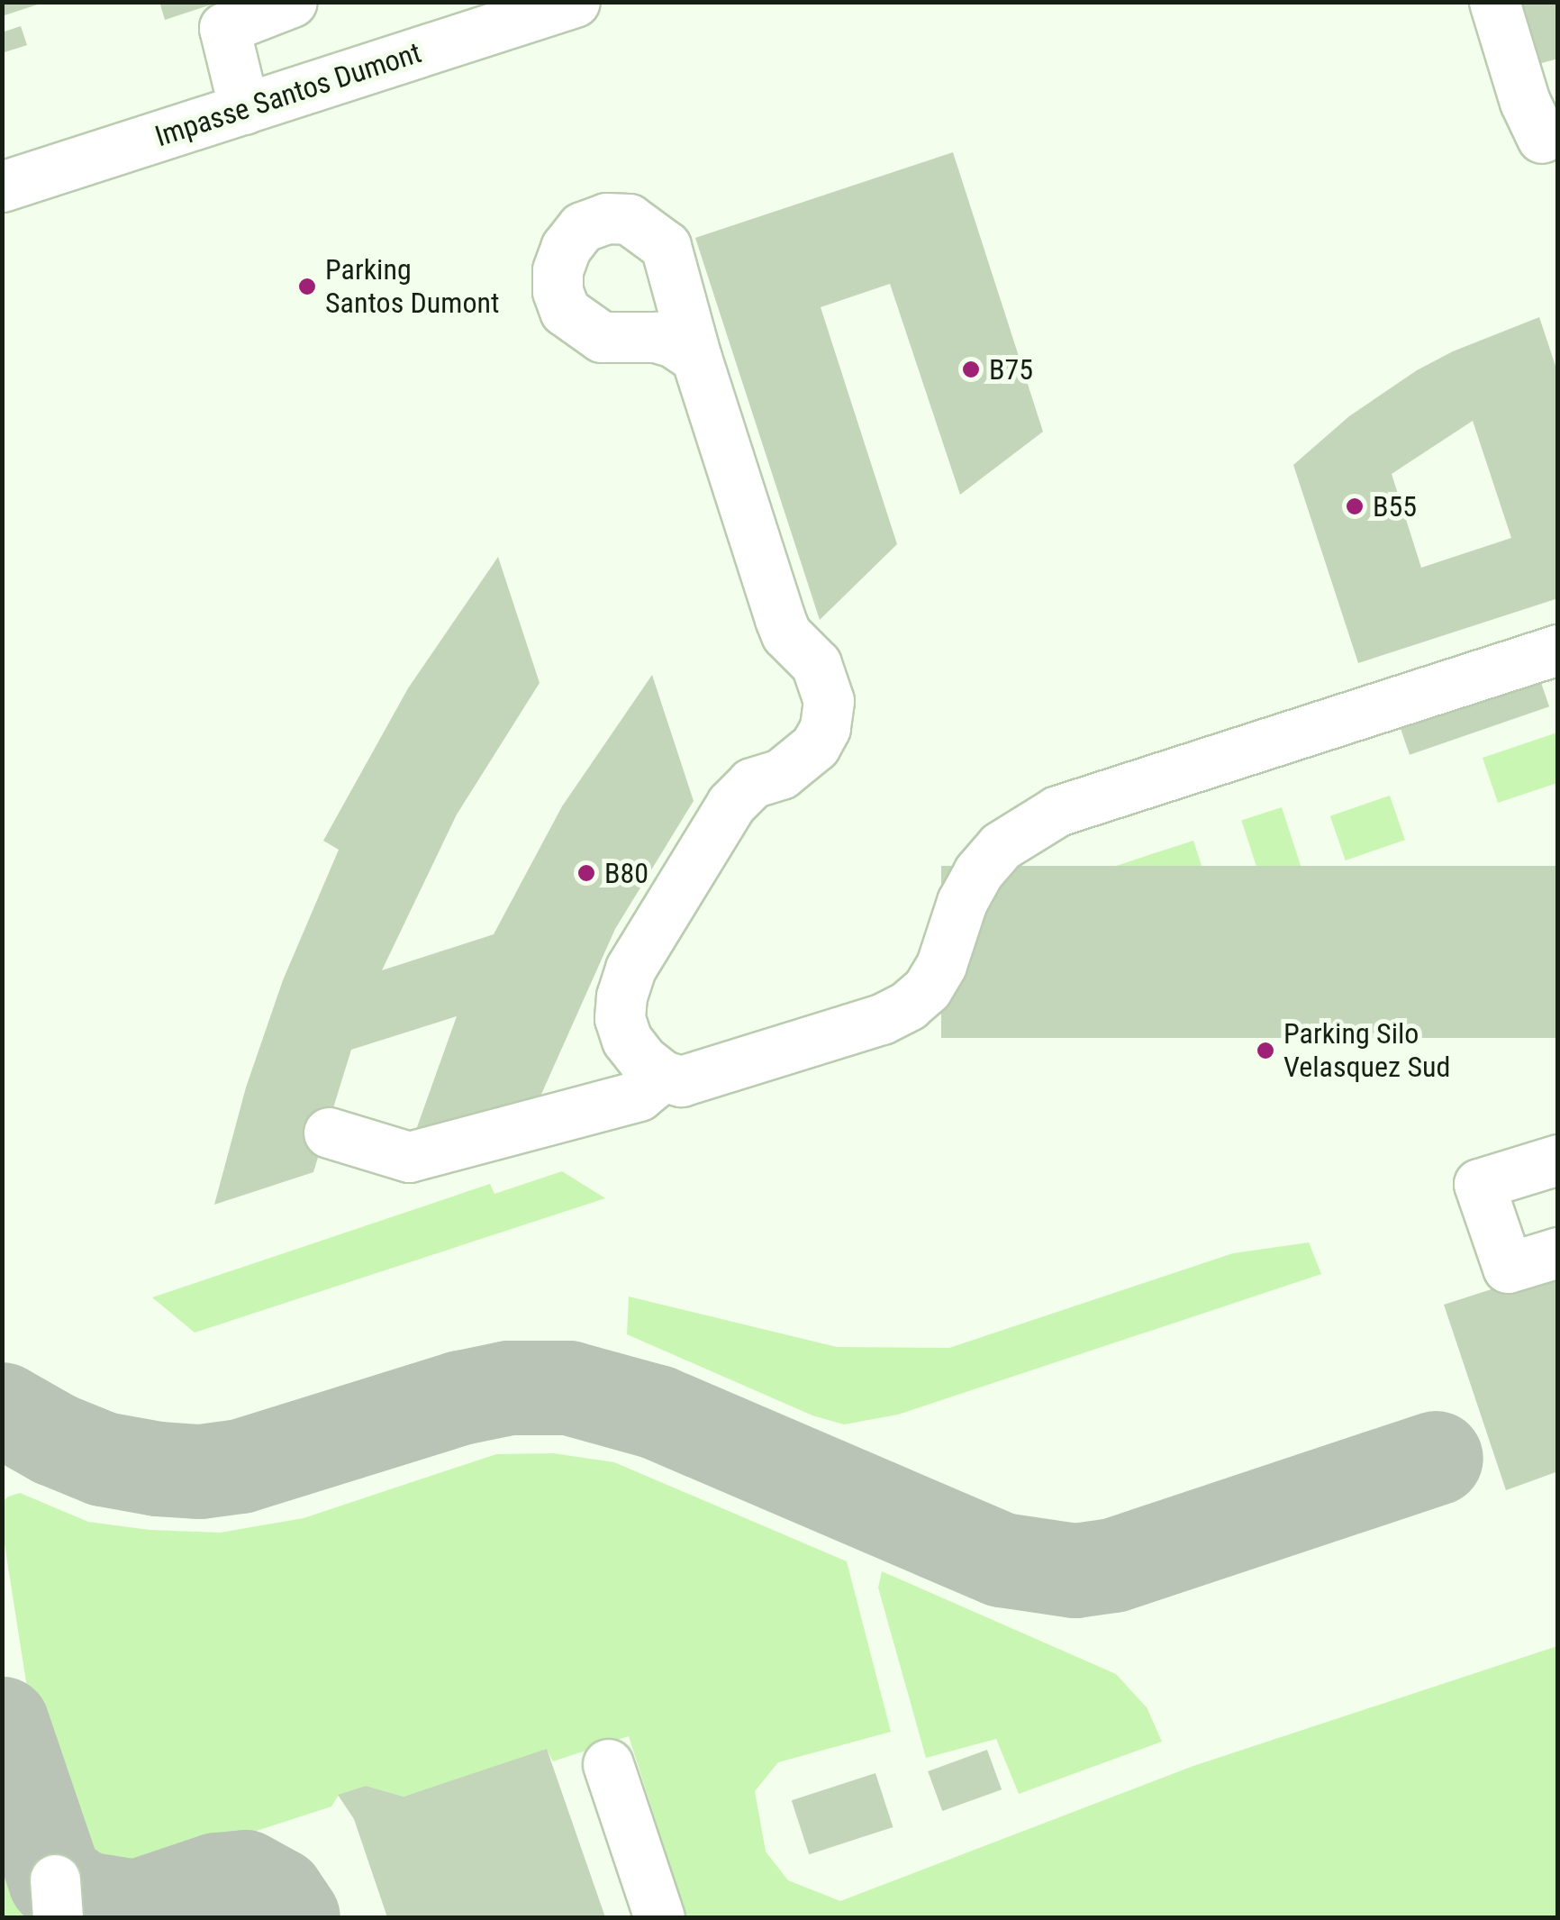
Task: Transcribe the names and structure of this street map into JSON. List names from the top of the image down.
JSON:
{
  "streets": {
    "street": ["Impasse Santos Dumont"]
  },
  "places": [
    "Parking Santos Dumont",
    "B75",
    "B55",
    "B80",
    "Parking Silo Velasquez Sud"
  ]
}
